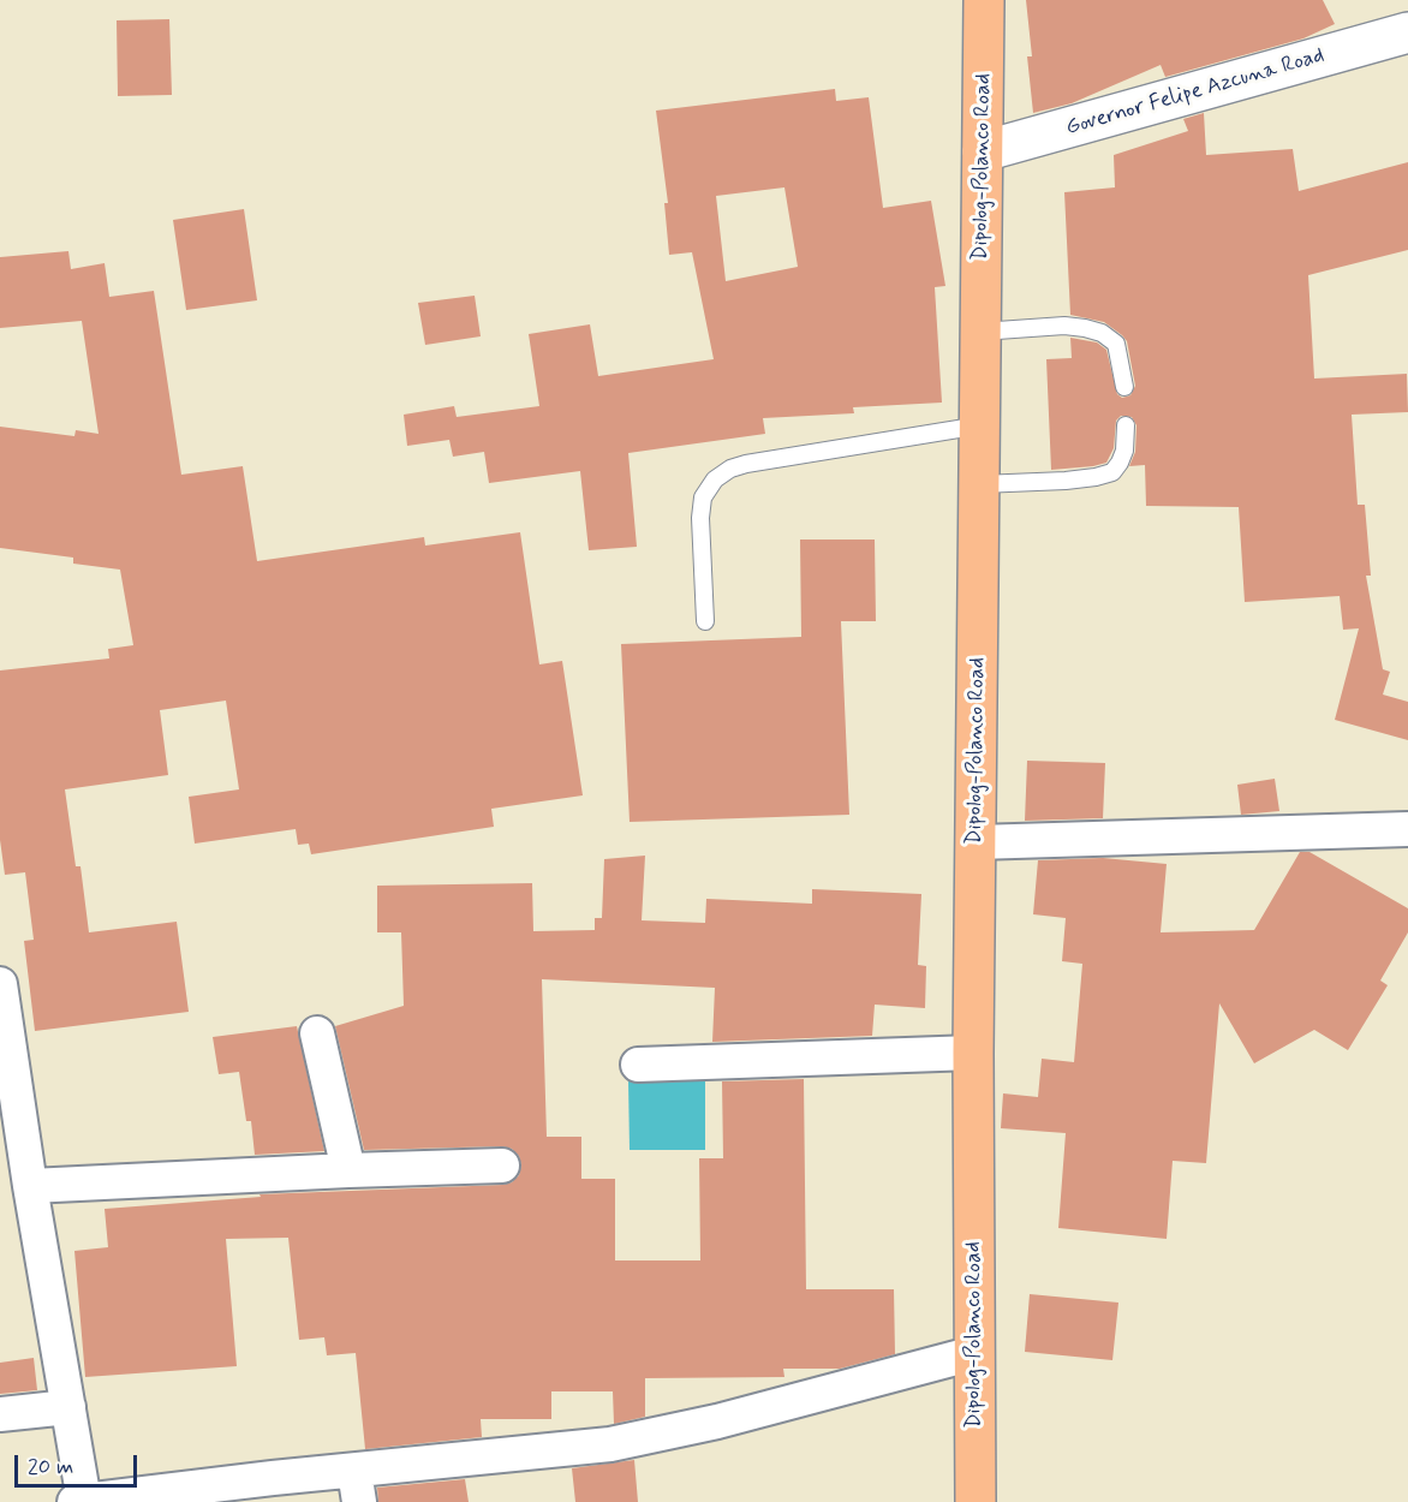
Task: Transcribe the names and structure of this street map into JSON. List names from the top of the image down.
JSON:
{
  "streets": {
    "highway": ["Dipolog-Polanco Road"],
    "street": ["Governor Felipe Azcuna Road"]
  },
  "crossings": [
    ["Governor Felipe Azcuna Road", "Dipolog-Polanco Road"]
  ],
  "scale_bar": "20 m"
}
